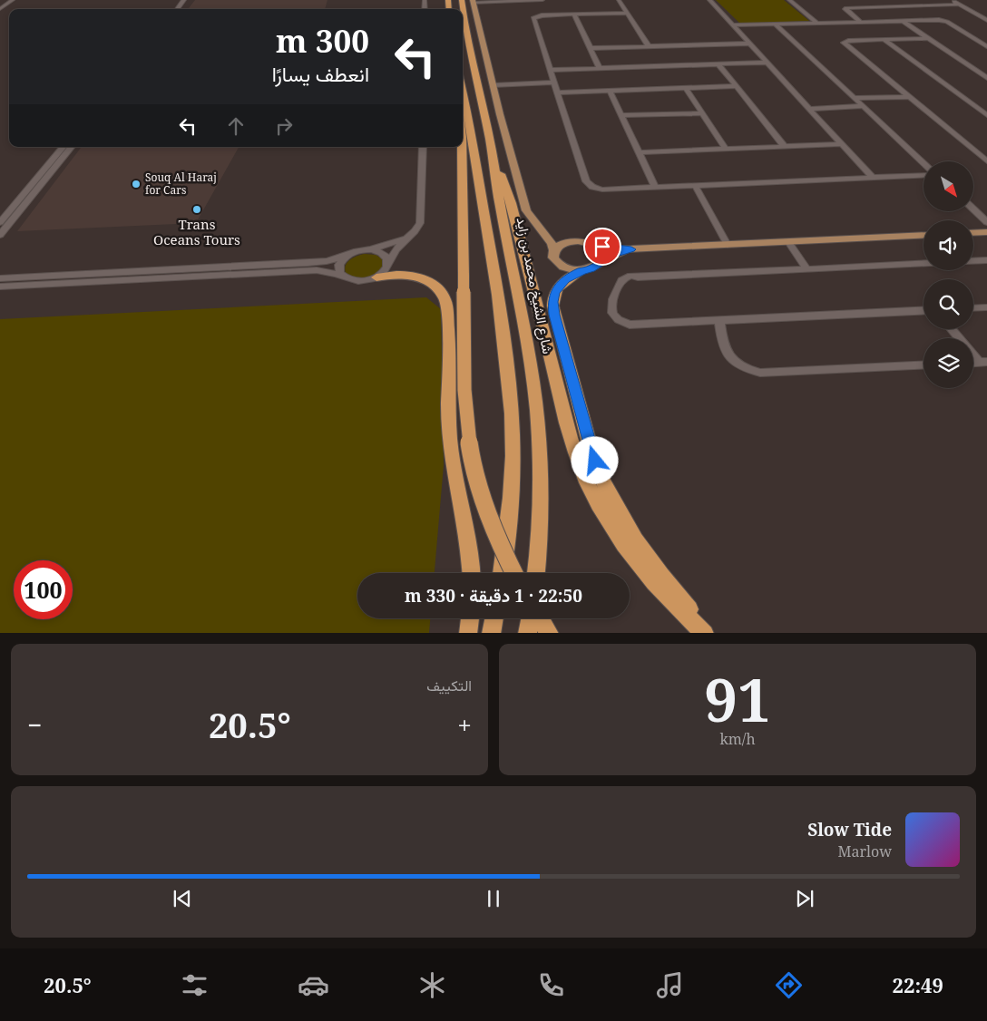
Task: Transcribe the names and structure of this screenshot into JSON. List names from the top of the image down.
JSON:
{
  "streets": {
    "highway": ["شارع الشيخ محمد بن زايد"]
  },
  "places": ["Souq Al Haraj for Cars", "Trans Oceans Tours"],
  "north": "bottom right",
  "page": {
    "turn": ["300 m", "انعطف يسارًا"],
    "limit": "100",
    "trip": "22:50 · 1 دقيقة · 330 m",
    "tile": [
      ["91", "km/h"],
      "التكييف"
    ],
    "heat": ["−", "20.5°", "+"],
    "song": ["Slow Tide", "Marlow"],
    "tabs": ["22:49", "20.5°"]
  }
}
